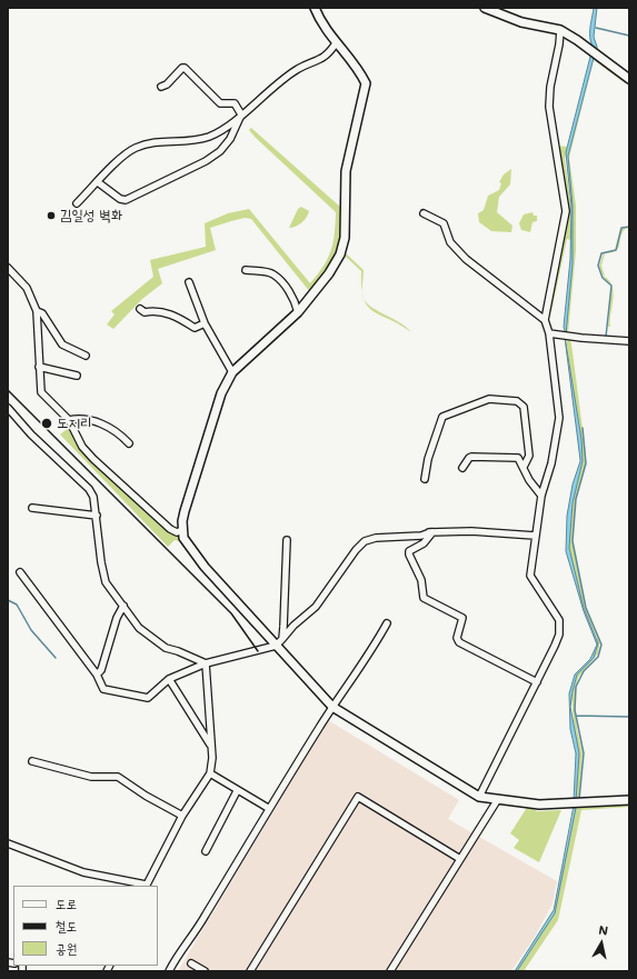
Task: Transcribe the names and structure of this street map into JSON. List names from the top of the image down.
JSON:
{
  "places": ["김일성 벽화", "도지리"],
  "legend": ["도로", "철도", "공원"],
  "north": "top"
}
